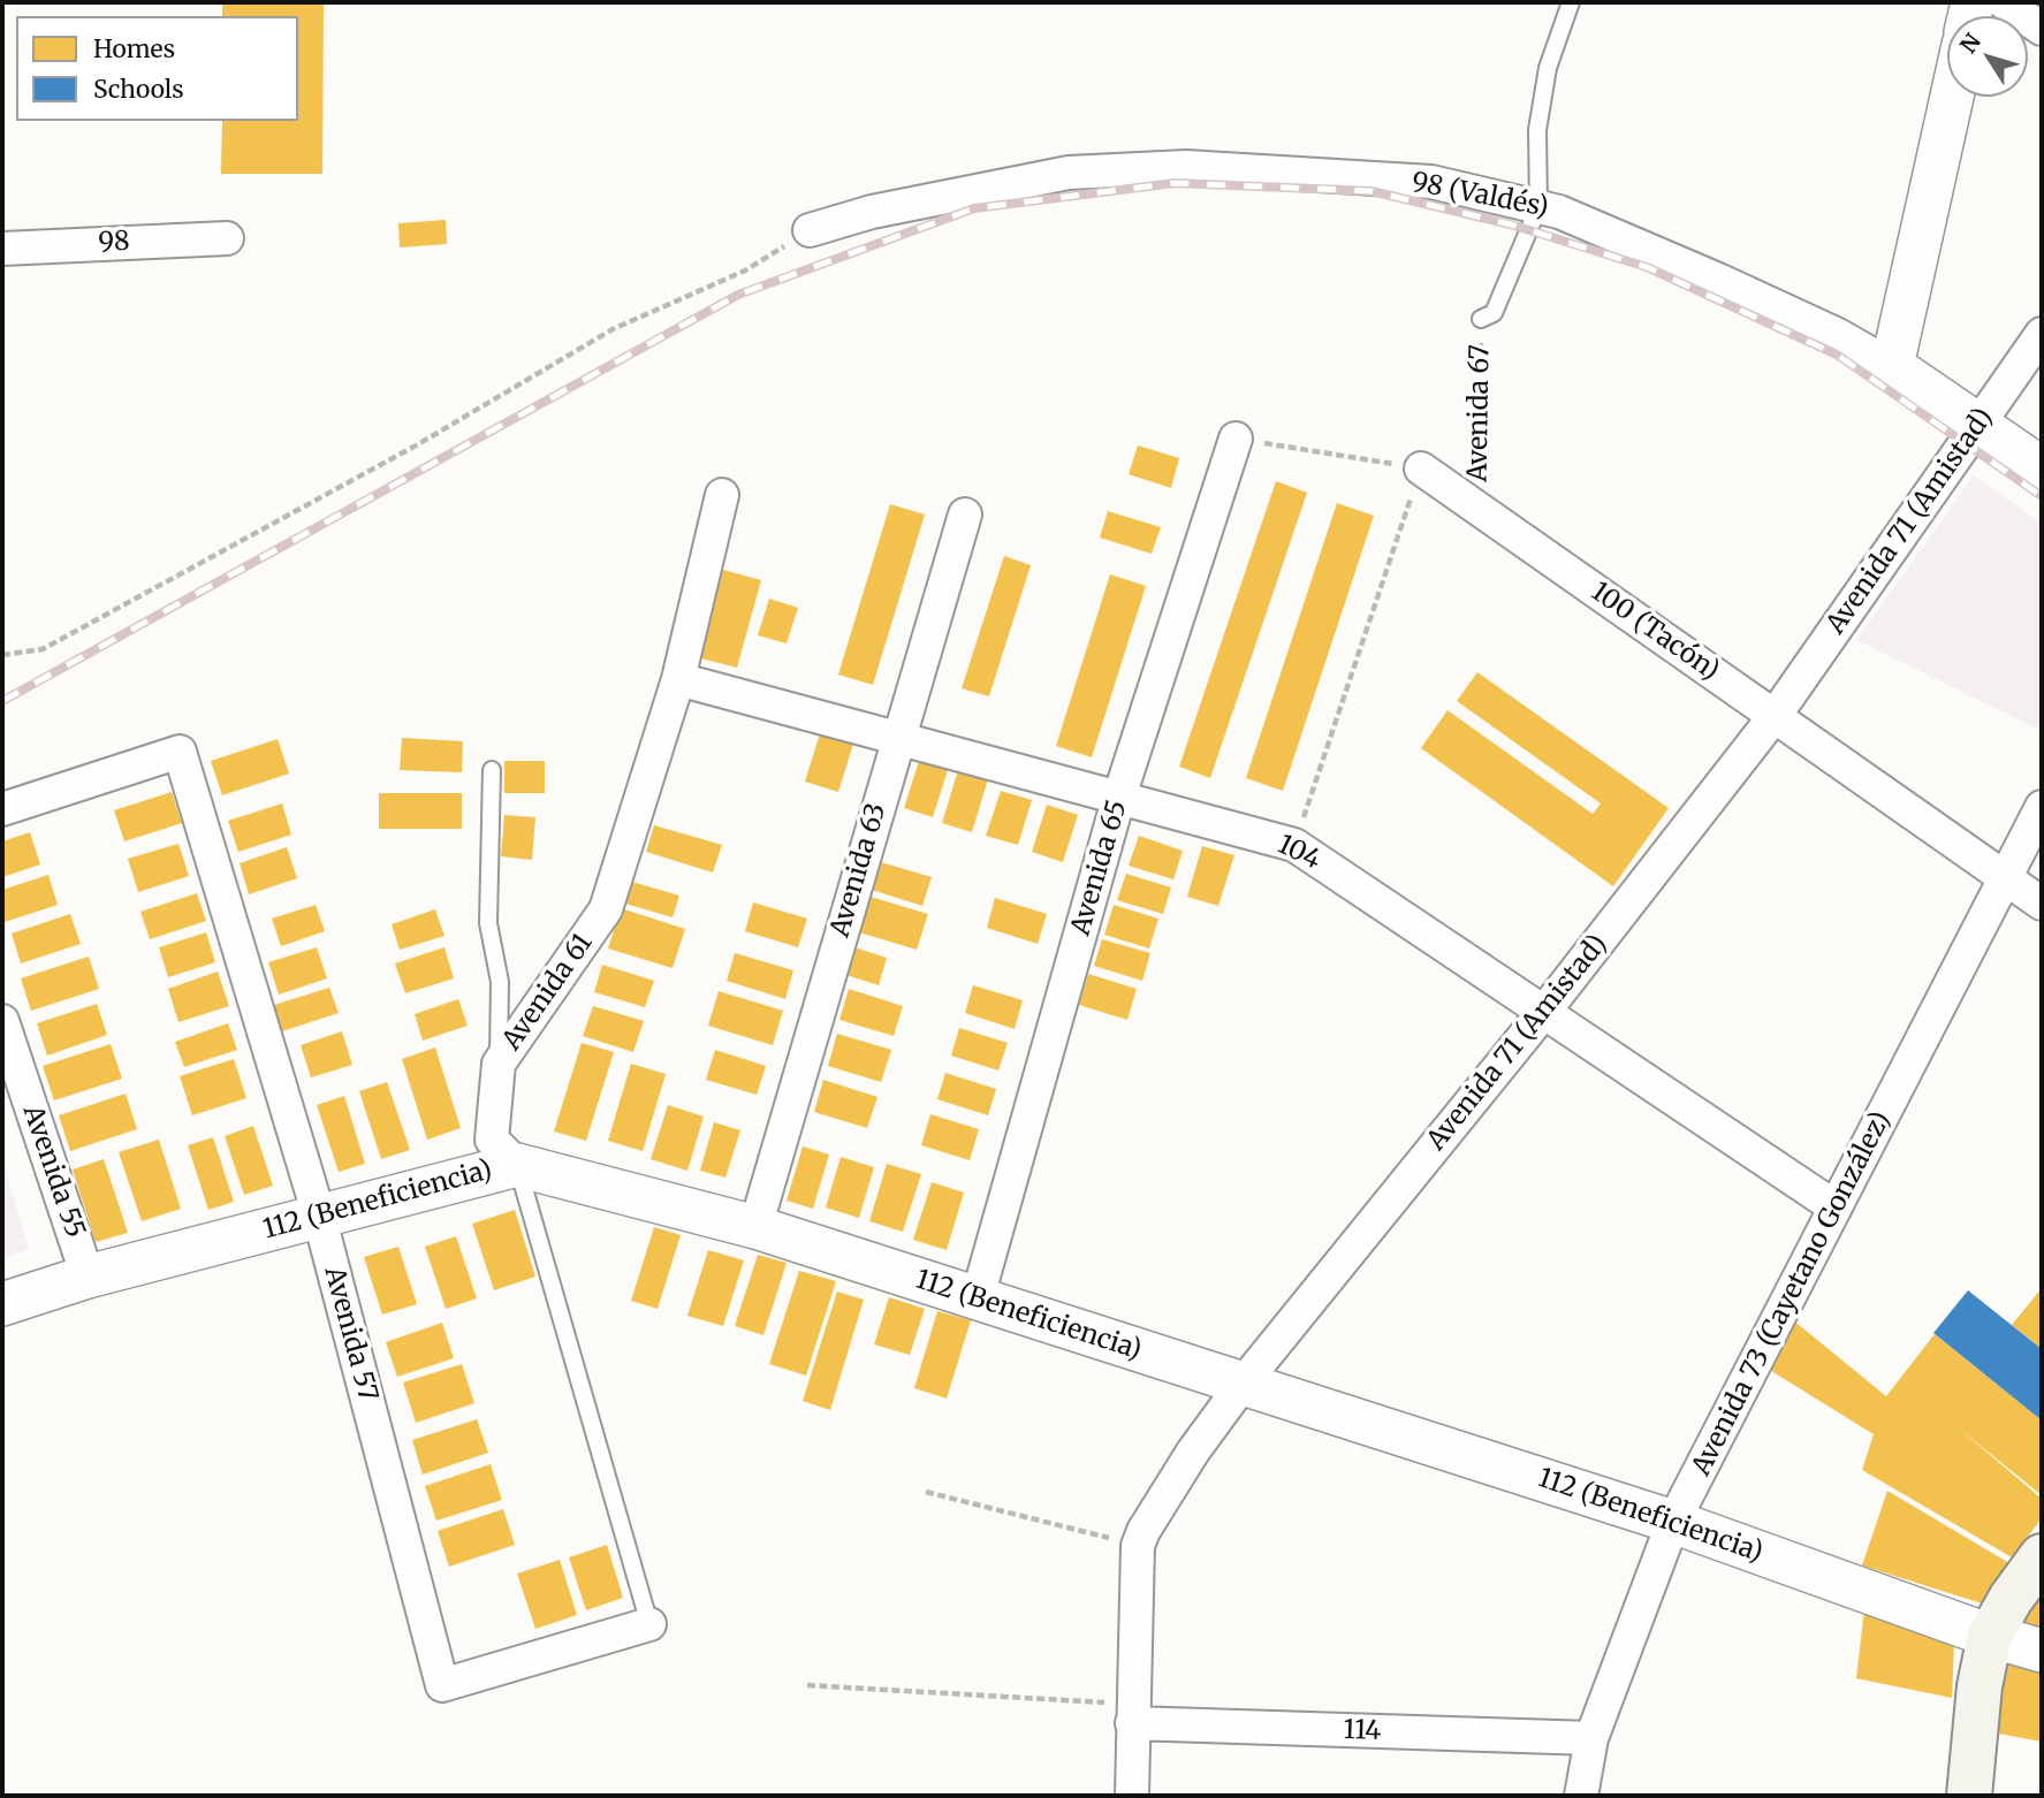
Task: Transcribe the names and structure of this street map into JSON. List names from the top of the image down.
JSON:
{
  "streets": {
    "street": [
      "98 (Valdés)",
      "98",
      "Avenida 71 (Amistad)",
      "100 (Tacón)",
      "104",
      "Avenida 65",
      "Avenida 63",
      "Avenida 61",
      "Avenida 55",
      "112 (Beneficiencia)",
      "Avenida 73 (Cayetano González)",
      "Avenida 57",
      "114"
    ],
    "lane": ["Avenida 67"]
  },
  "crossings": [
    ["98 (Valdés)", "Avenida 67"],
    ["98 (Valdés)", "Avenida 71 (Amistad)"],
    ["Avenida 67", "100 (Tacón)"],
    ["Avenida 71 (Amistad)", "100 (Tacón)"],
    ["Avenida 71 (Amistad)", "104"],
    ["Avenida 71 (Amistad)", "112 (Beneficiencia)"],
    ["Avenida 71 (Amistad)", "114"],
    ["100 (Tacón)", "Avenida 73 (Cayetano González)"],
    ["104", "Avenida 65"],
    ["104", "Avenida 63"],
    ["104", "Avenida 61"],
    ["104", "Avenida 73 (Cayetano González)"],
    ["Avenida 65", "112 (Beneficiencia)"],
    ["Avenida 63", "112 (Beneficiencia)"],
    ["Avenida 61", "112 (Beneficiencia)"],
    ["Avenida 61", "Avenida 57"],
    ["Avenida 55", "112 (Beneficiencia)"],
    ["112 (Beneficiencia)", "Avenida 73 (Cayetano González)"],
    ["112 (Beneficiencia)", "Avenida 57"],
    ["Avenida 73 (Cayetano González)", "114"]
  ],
  "legend": ["Homes", "Schools"],
  "north": "top left"
}
